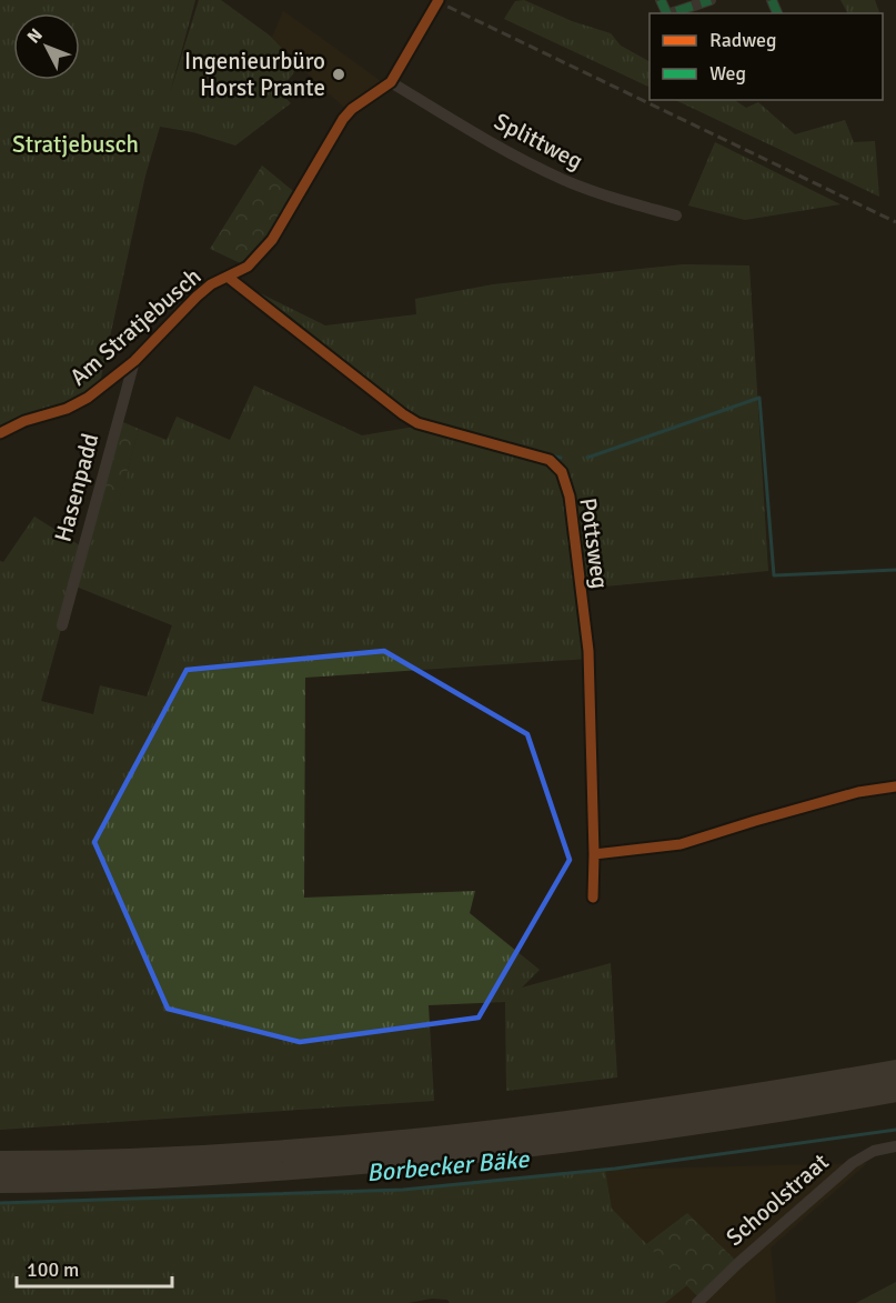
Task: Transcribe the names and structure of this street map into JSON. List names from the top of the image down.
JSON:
{
  "streets": {
    "street": [
      "Splittweg",
      "Am Stratjebusch",
      "Hasenpadd",
      "Pottsweg",
      "Schoolstraat"
    ]
  },
  "crossings": [
    ["Splittweg", "Am Stratjebusch"],
    ["Am Stratjebusch", "Hasenpadd"],
    ["Am Stratjebusch", "Pottsweg"]
  ],
  "water": ["Borbecker Bäke"],
  "parks": ["Stratjebusch"],
  "places": ["Ingenieurbüro Horst Prante"],
  "legend": ["Radweg", "Weg"],
  "scale_bar": "100 m",
  "north": "top left"
}
